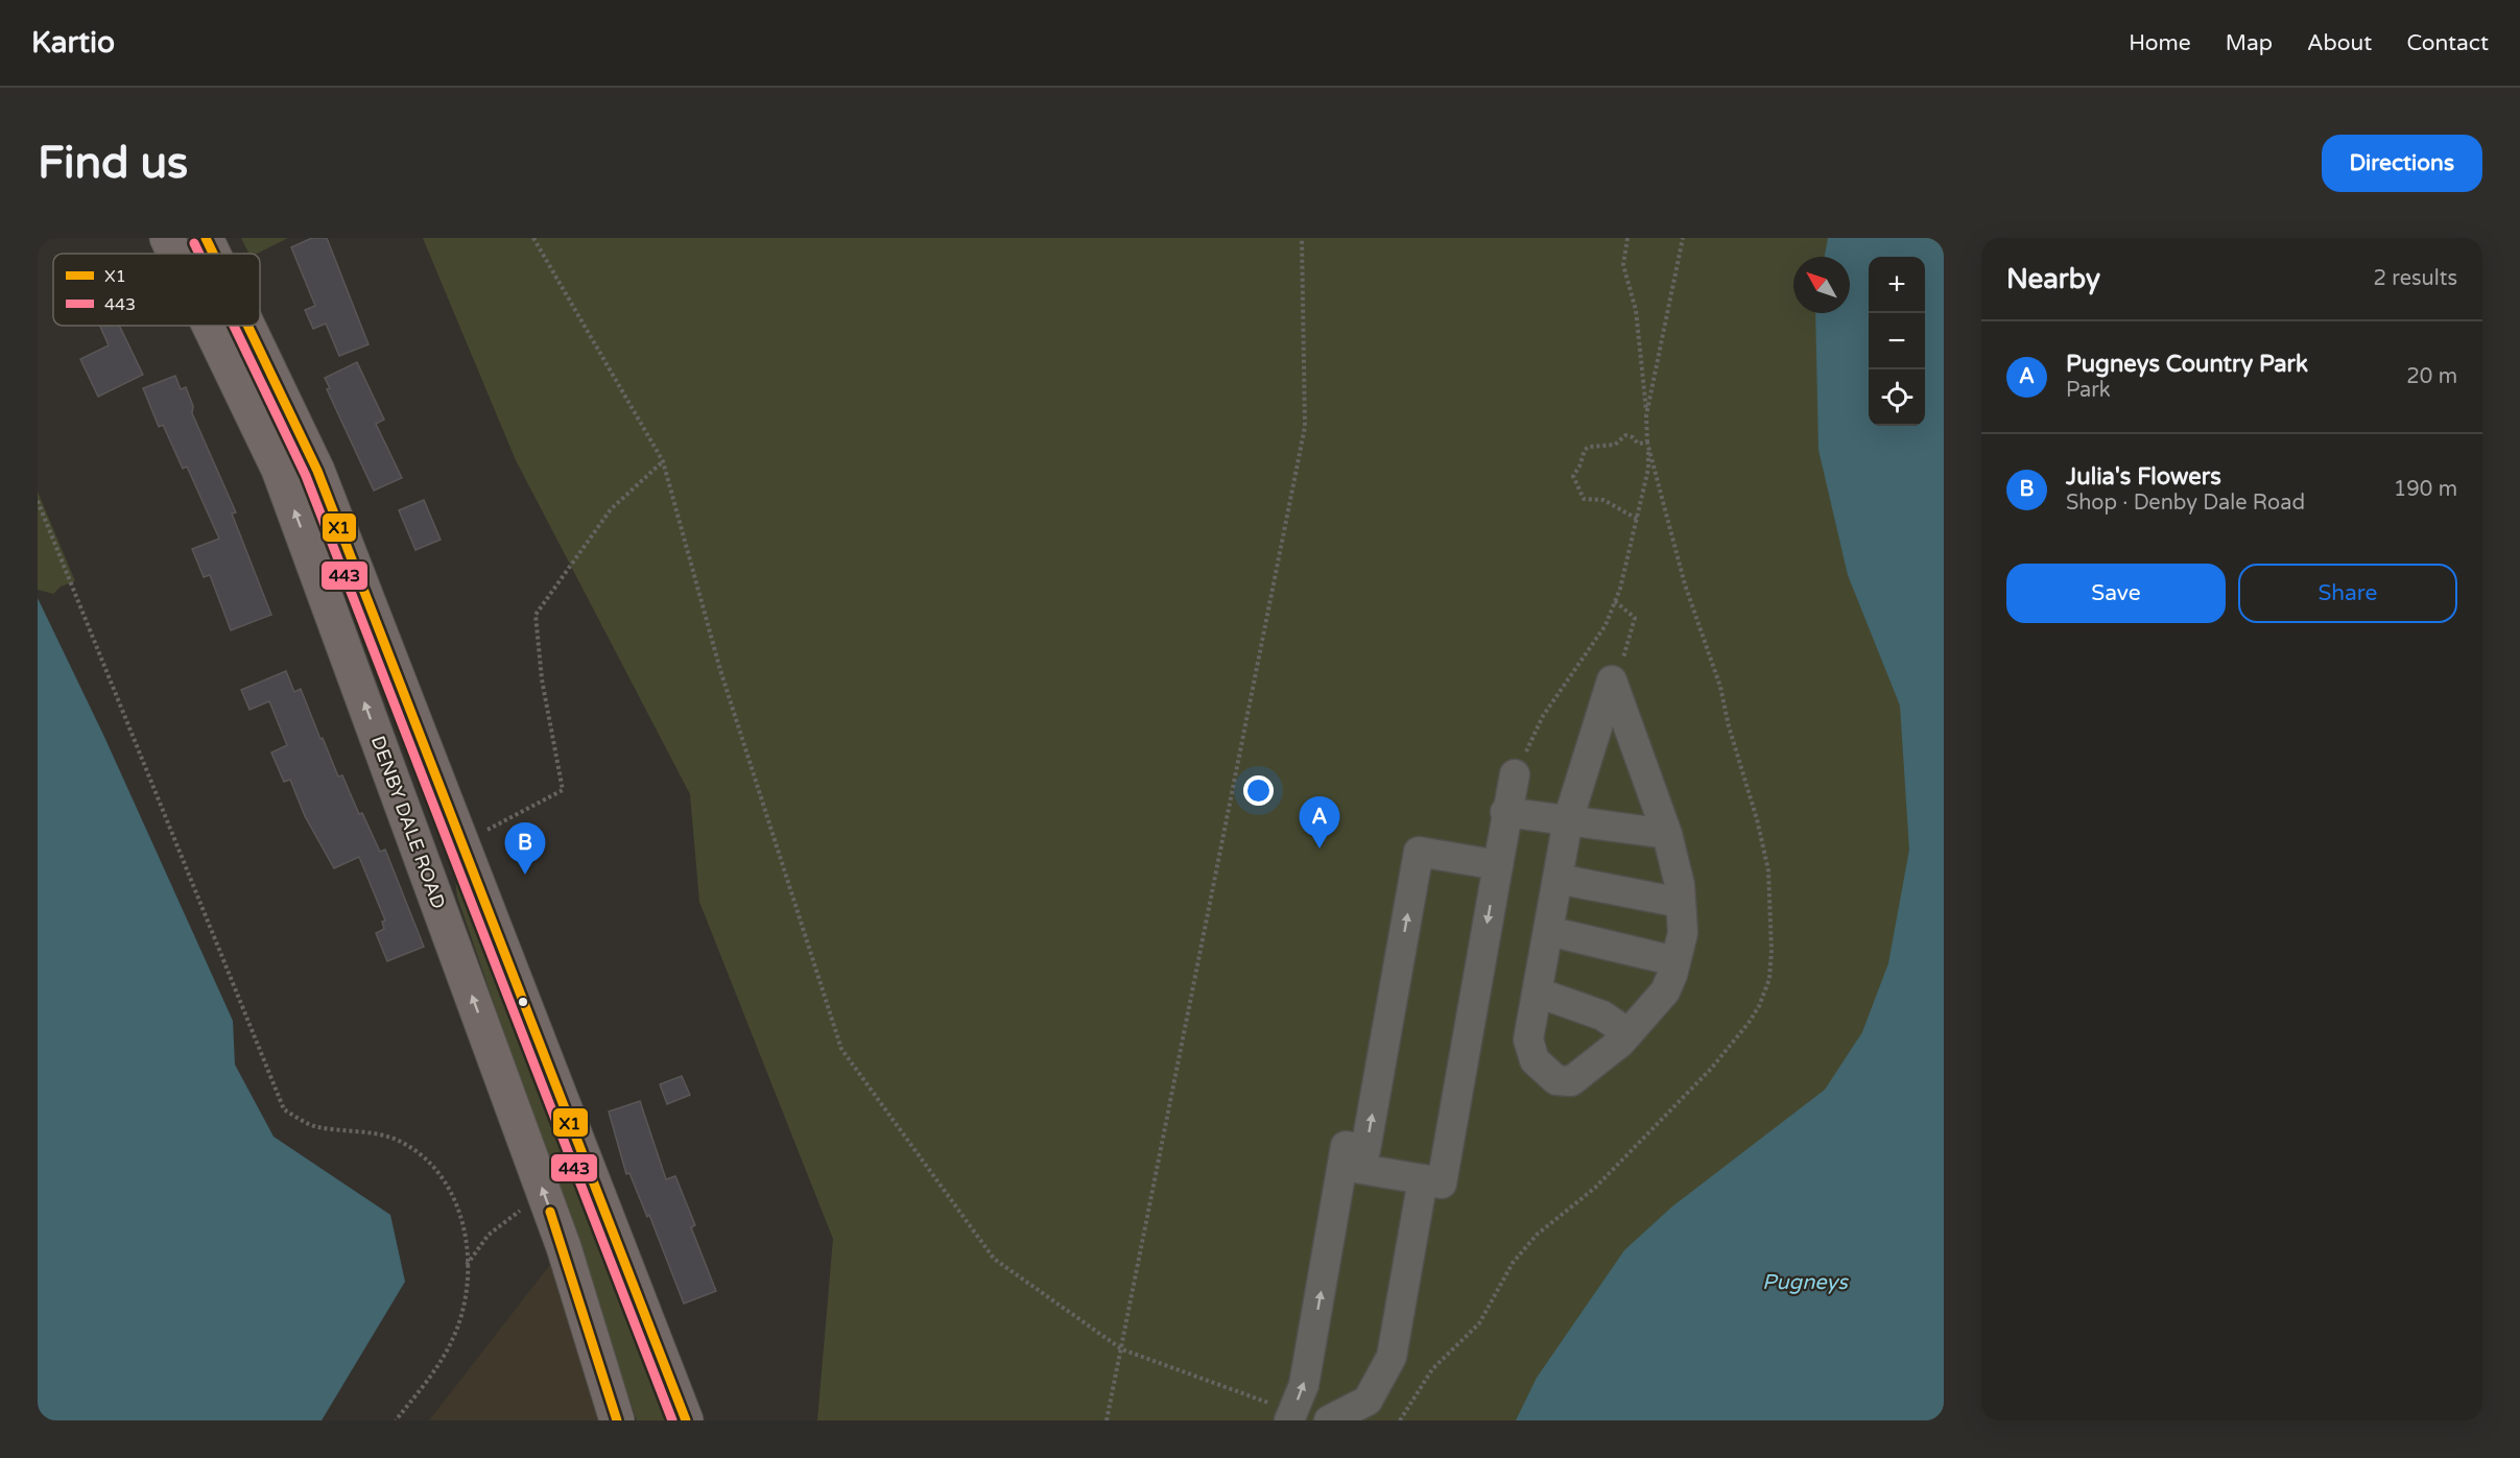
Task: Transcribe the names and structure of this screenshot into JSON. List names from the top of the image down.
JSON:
{
  "streets": {
    "main road": ["DENBY DALE ROAD"]
  },
  "water": ["Pugneys"],
  "lines": ["transit line X1", "transit line 443"],
  "legend": ["X1", "443"],
  "north": "top left",
  "page": {
    "header": "Kartio",
    "nav": [
      "Home",
      "Map",
      "About",
      "Contact"
    ],
    "buttons": [
      "Directions",
      ["Save", "Share"]
    ],
    "title": "Find us",
    "heading": ["Nearby", "2 results"],
    "map_buttons": ["+", "−"],
    "list": [
      {
        "mark": "A",
        "name": "Pugneys Country Park",
        "note": "Park",
        "value": "20 m"
      },
      {
        "mark": "B",
        "name": "Julia's Flowers",
        "note": "Shop · Denby Dale Road",
        "value": "190 m"
      }
    ],
    "pins": ["A", "B"]
  }
}
